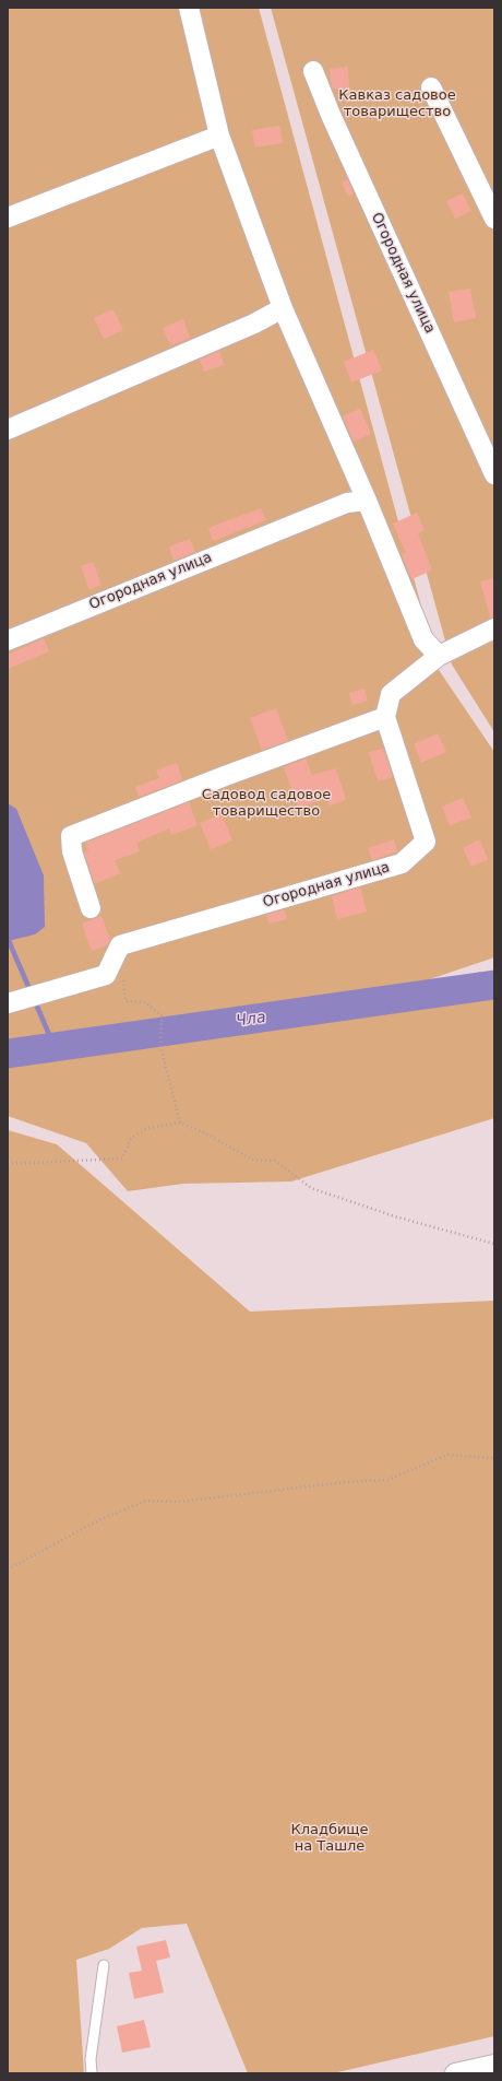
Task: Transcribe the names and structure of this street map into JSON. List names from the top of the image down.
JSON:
{
  "streets": {
    "street": ["Огородная улица"]
  },
  "water": ["Чла"],
  "parks": ["Кавказ садовое товарищество", "Садовод садовое товарищество", "Кладбище на Ташле"]
}
